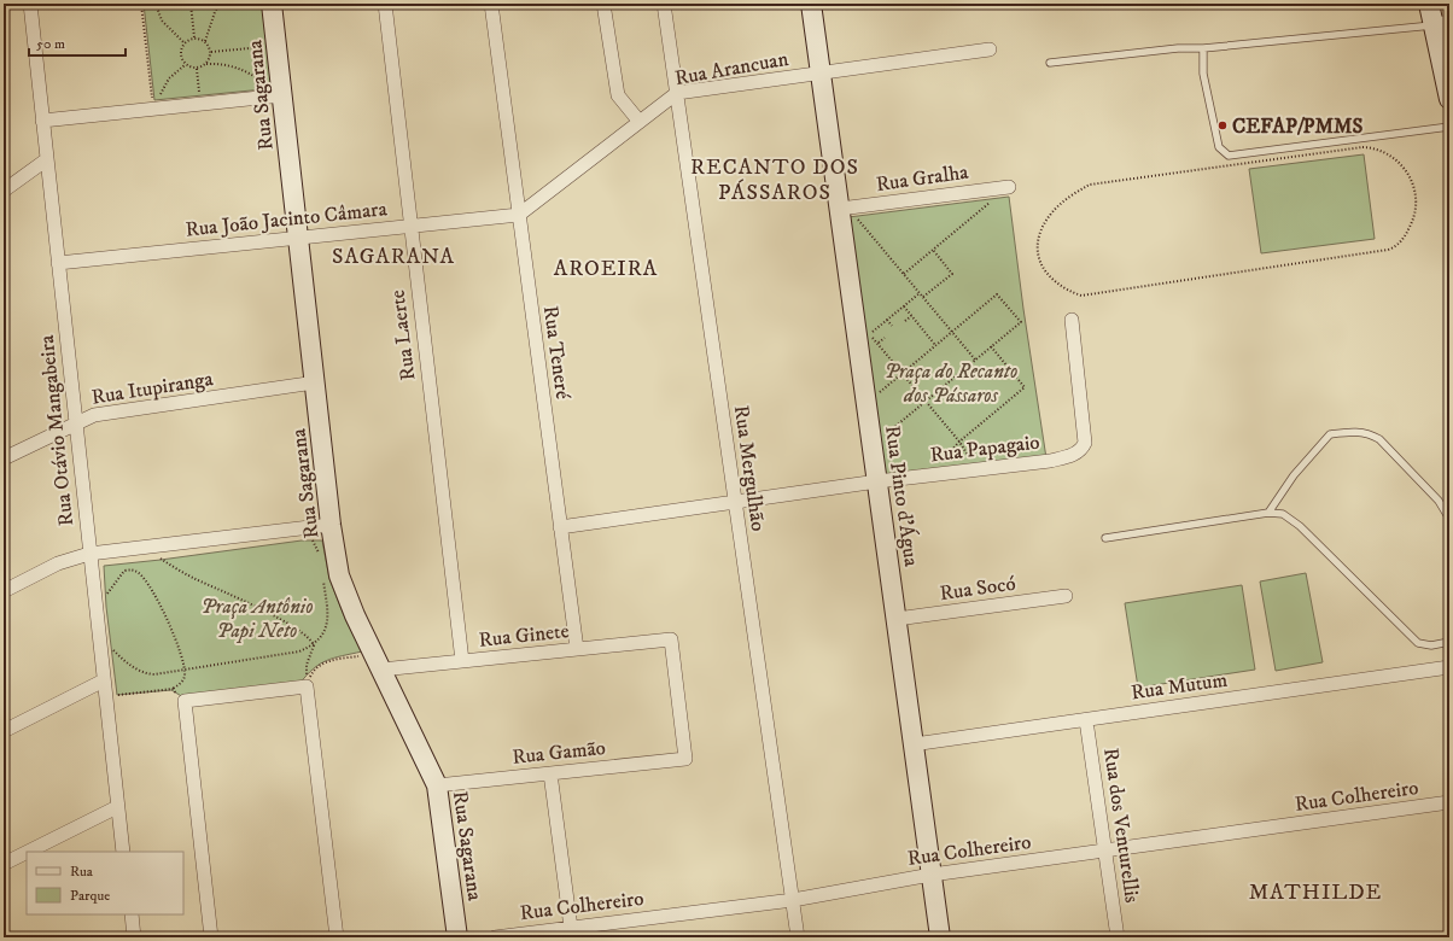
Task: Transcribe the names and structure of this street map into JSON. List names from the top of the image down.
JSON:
{
  "streets": {
    "street": [
      "Rua Arancuan",
      "Rua Sagarana",
      "Rua Gralha",
      "Rua João Jacinto Câmara",
      "Rua Laerte",
      "Rua Teneré",
      "Rua Itupiranga",
      "Rua Otávio Mangabeira",
      "Rua Papagaio",
      "Rua Mergulhão",
      "Rua Pinto d'Água",
      "Rua Socó",
      "Rua Ginete",
      "Rua Mutum",
      "Rua Gamão",
      "Rua Colhereiro",
      "Rua dos Venturellis"
    ]
  },
  "crossings": [
    ["Rua Arancuan", "Rua João Jacinto Câmara"],
    ["Rua Arancuan", "Rua Teneré"],
    ["Rua Arancuan", "Rua Mergulhão"],
    ["Rua Arancuan", "Rua Pinto d'Água"],
    ["Rua Sagarana", "Rua João Jacinto Câmara"],
    ["Rua Sagarana", "Rua Itupiranga"],
    ["Rua Sagarana", "Rua Ginete"],
    ["Rua Sagarana", "Rua Gamão"],
    ["Rua Gralha", "Rua Pinto d'Água"],
    ["Rua João Jacinto Câmara", "Rua Laerte"],
    ["Rua João Jacinto Câmara", "Rua Teneré"],
    ["Rua João Jacinto Câmara", "Rua Otávio Mangabeira"],
    ["Rua Laerte", "Rua Ginete"],
    ["Rua Teneré", "Rua Papagaio"],
    ["Rua Teneré", "Rua Ginete"],
    ["Rua Itupiranga", "Rua Otávio Mangabeira"],
    ["Rua Papagaio", "Rua Mergulhão"],
    ["Rua Papagaio", "Rua Pinto d'Água"],
    ["Rua Mergulhão", "Rua Colhereiro"],
    ["Rua Pinto d'Água", "Rua Socó"],
    ["Rua Pinto d'Água", "Rua Mutum"],
    ["Rua Pinto d'Água", "Rua Colhereiro"],
    ["Rua Ginete", "Rua Gamão"],
    ["Rua Mutum", "Rua dos Venturellis"],
    ["Rua Colhereiro", "Rua dos Venturellis"]
  ],
  "districts": [
    "RECANTO DOS PÁSSAROS",
    "SAGARANA",
    "AROEIRA",
    "MATHILDE"
  ],
  "parks": ["Praça do Recanto dos Pássaros", "Praça Antônio Papi Neto"],
  "places": ["CEFAP/PMMS"],
  "legend": ["Rua", "Parque"],
  "scale_bar": "50 m"
}
